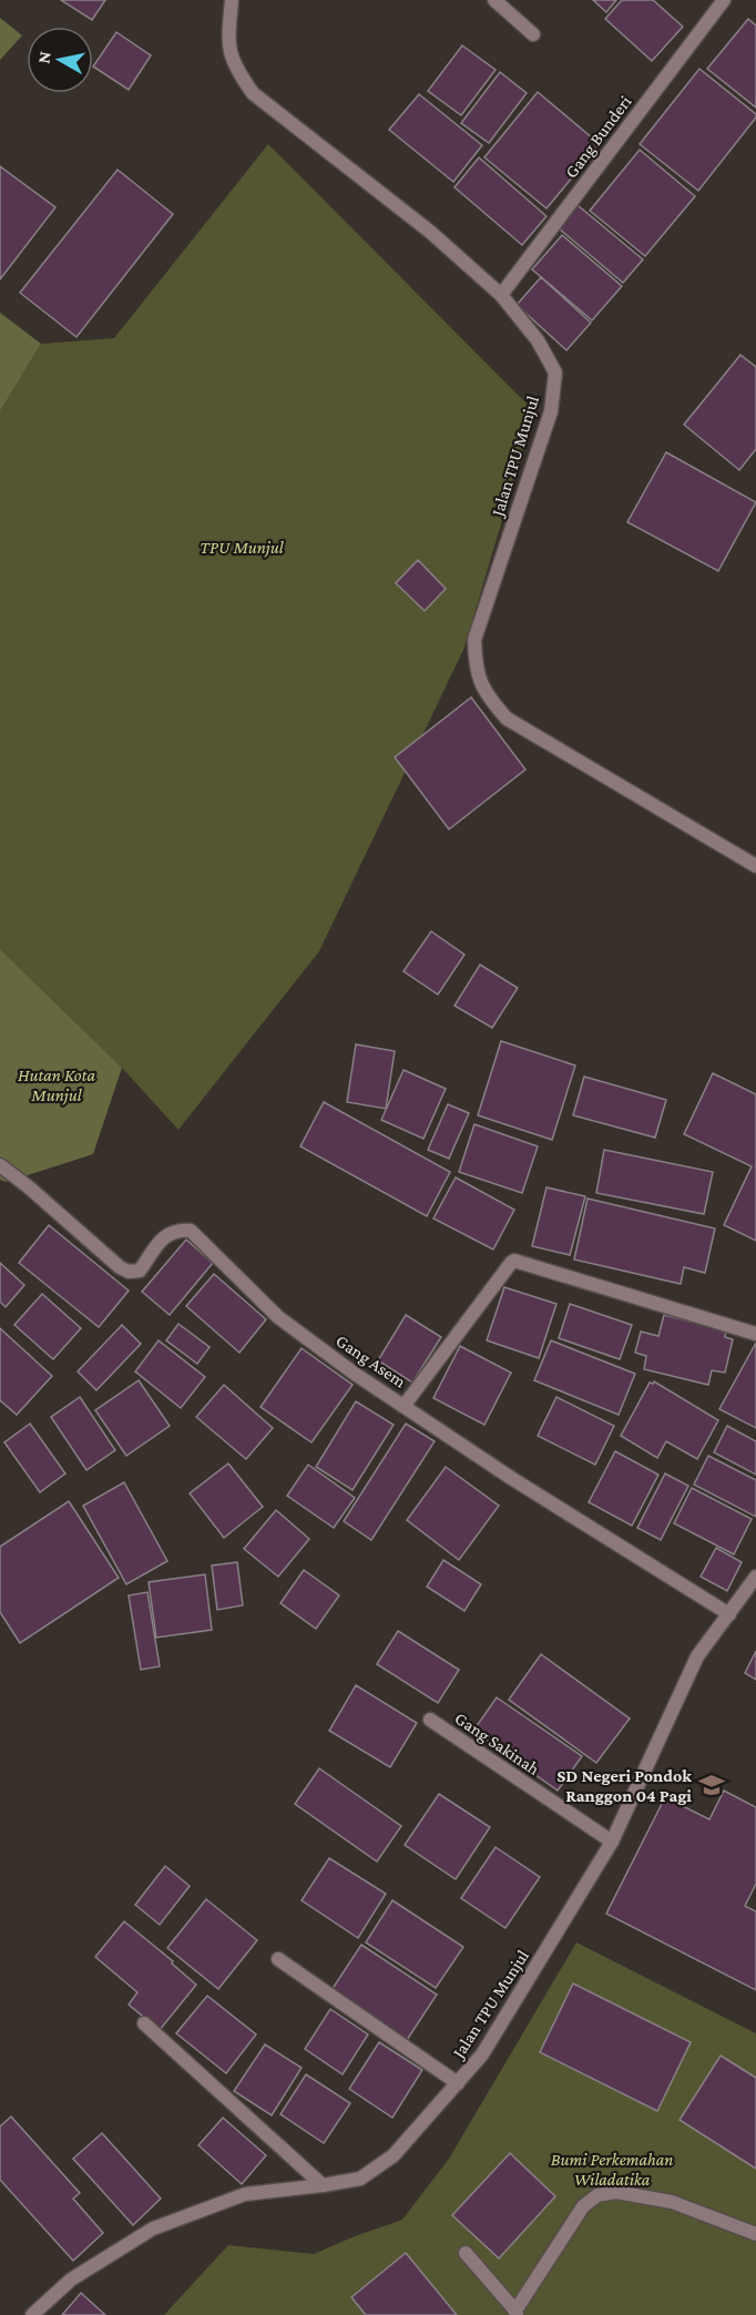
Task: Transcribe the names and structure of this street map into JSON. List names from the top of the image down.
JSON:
{
  "streets": {
    "street": [
      "Gang Bunderi",
      "Jalan TPU Munjul",
      "Gang Asem",
      "Gang Sakinah"
    ]
  },
  "crossings": [
    ["Gang Bunderi", "Jalan TPU Munjul"],
    ["Jalan TPU Munjul", "Gang Asem"],
    ["Jalan TPU Munjul", "Gang Sakinah"]
  ],
  "parks": ["TPU Munjul", "Hutan Kota Munjul", "Bumi Perkemahan Wiladatika"],
  "places": {
    "school or university": ["SD Negeri Pondok Ranggon 04 Pagi"]
  },
  "north": "left"
}
